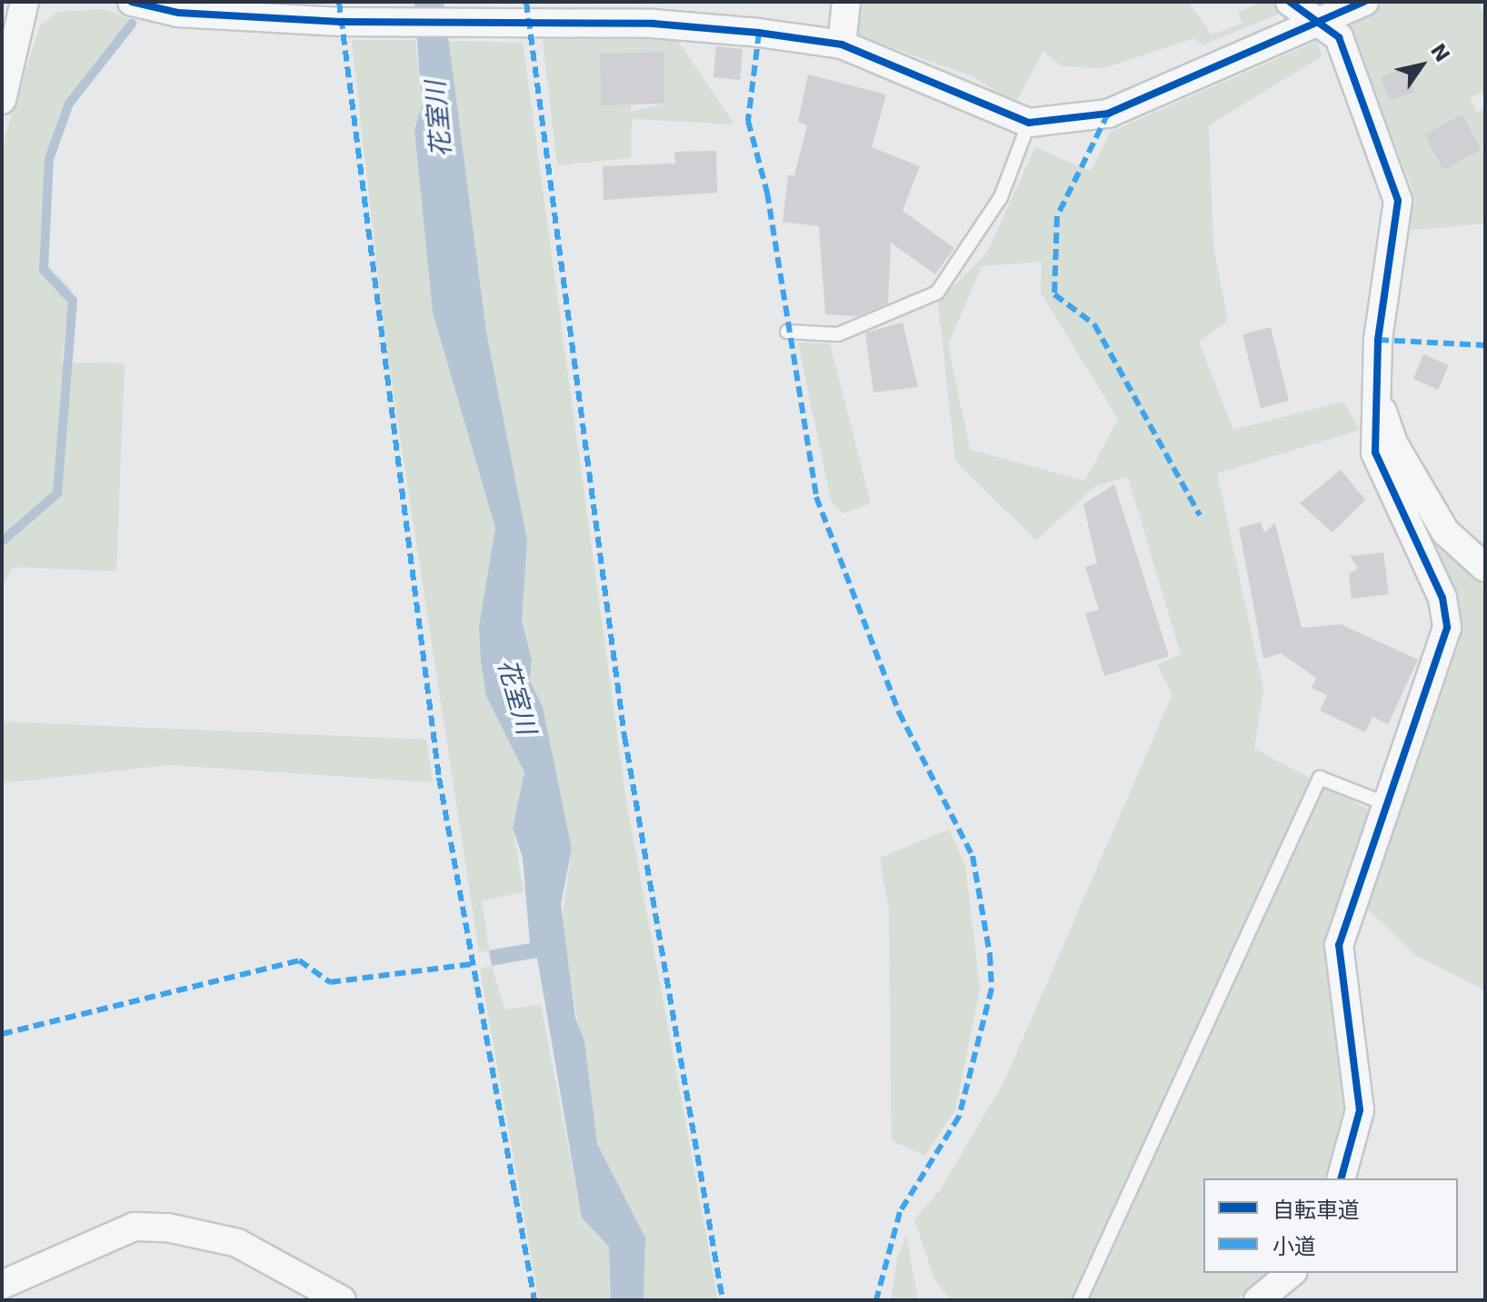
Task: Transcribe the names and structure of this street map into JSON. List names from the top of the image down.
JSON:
{
  "water": ["花室川"],
  "legend": ["自転車道", "小道"],
  "north": "top right"
}
